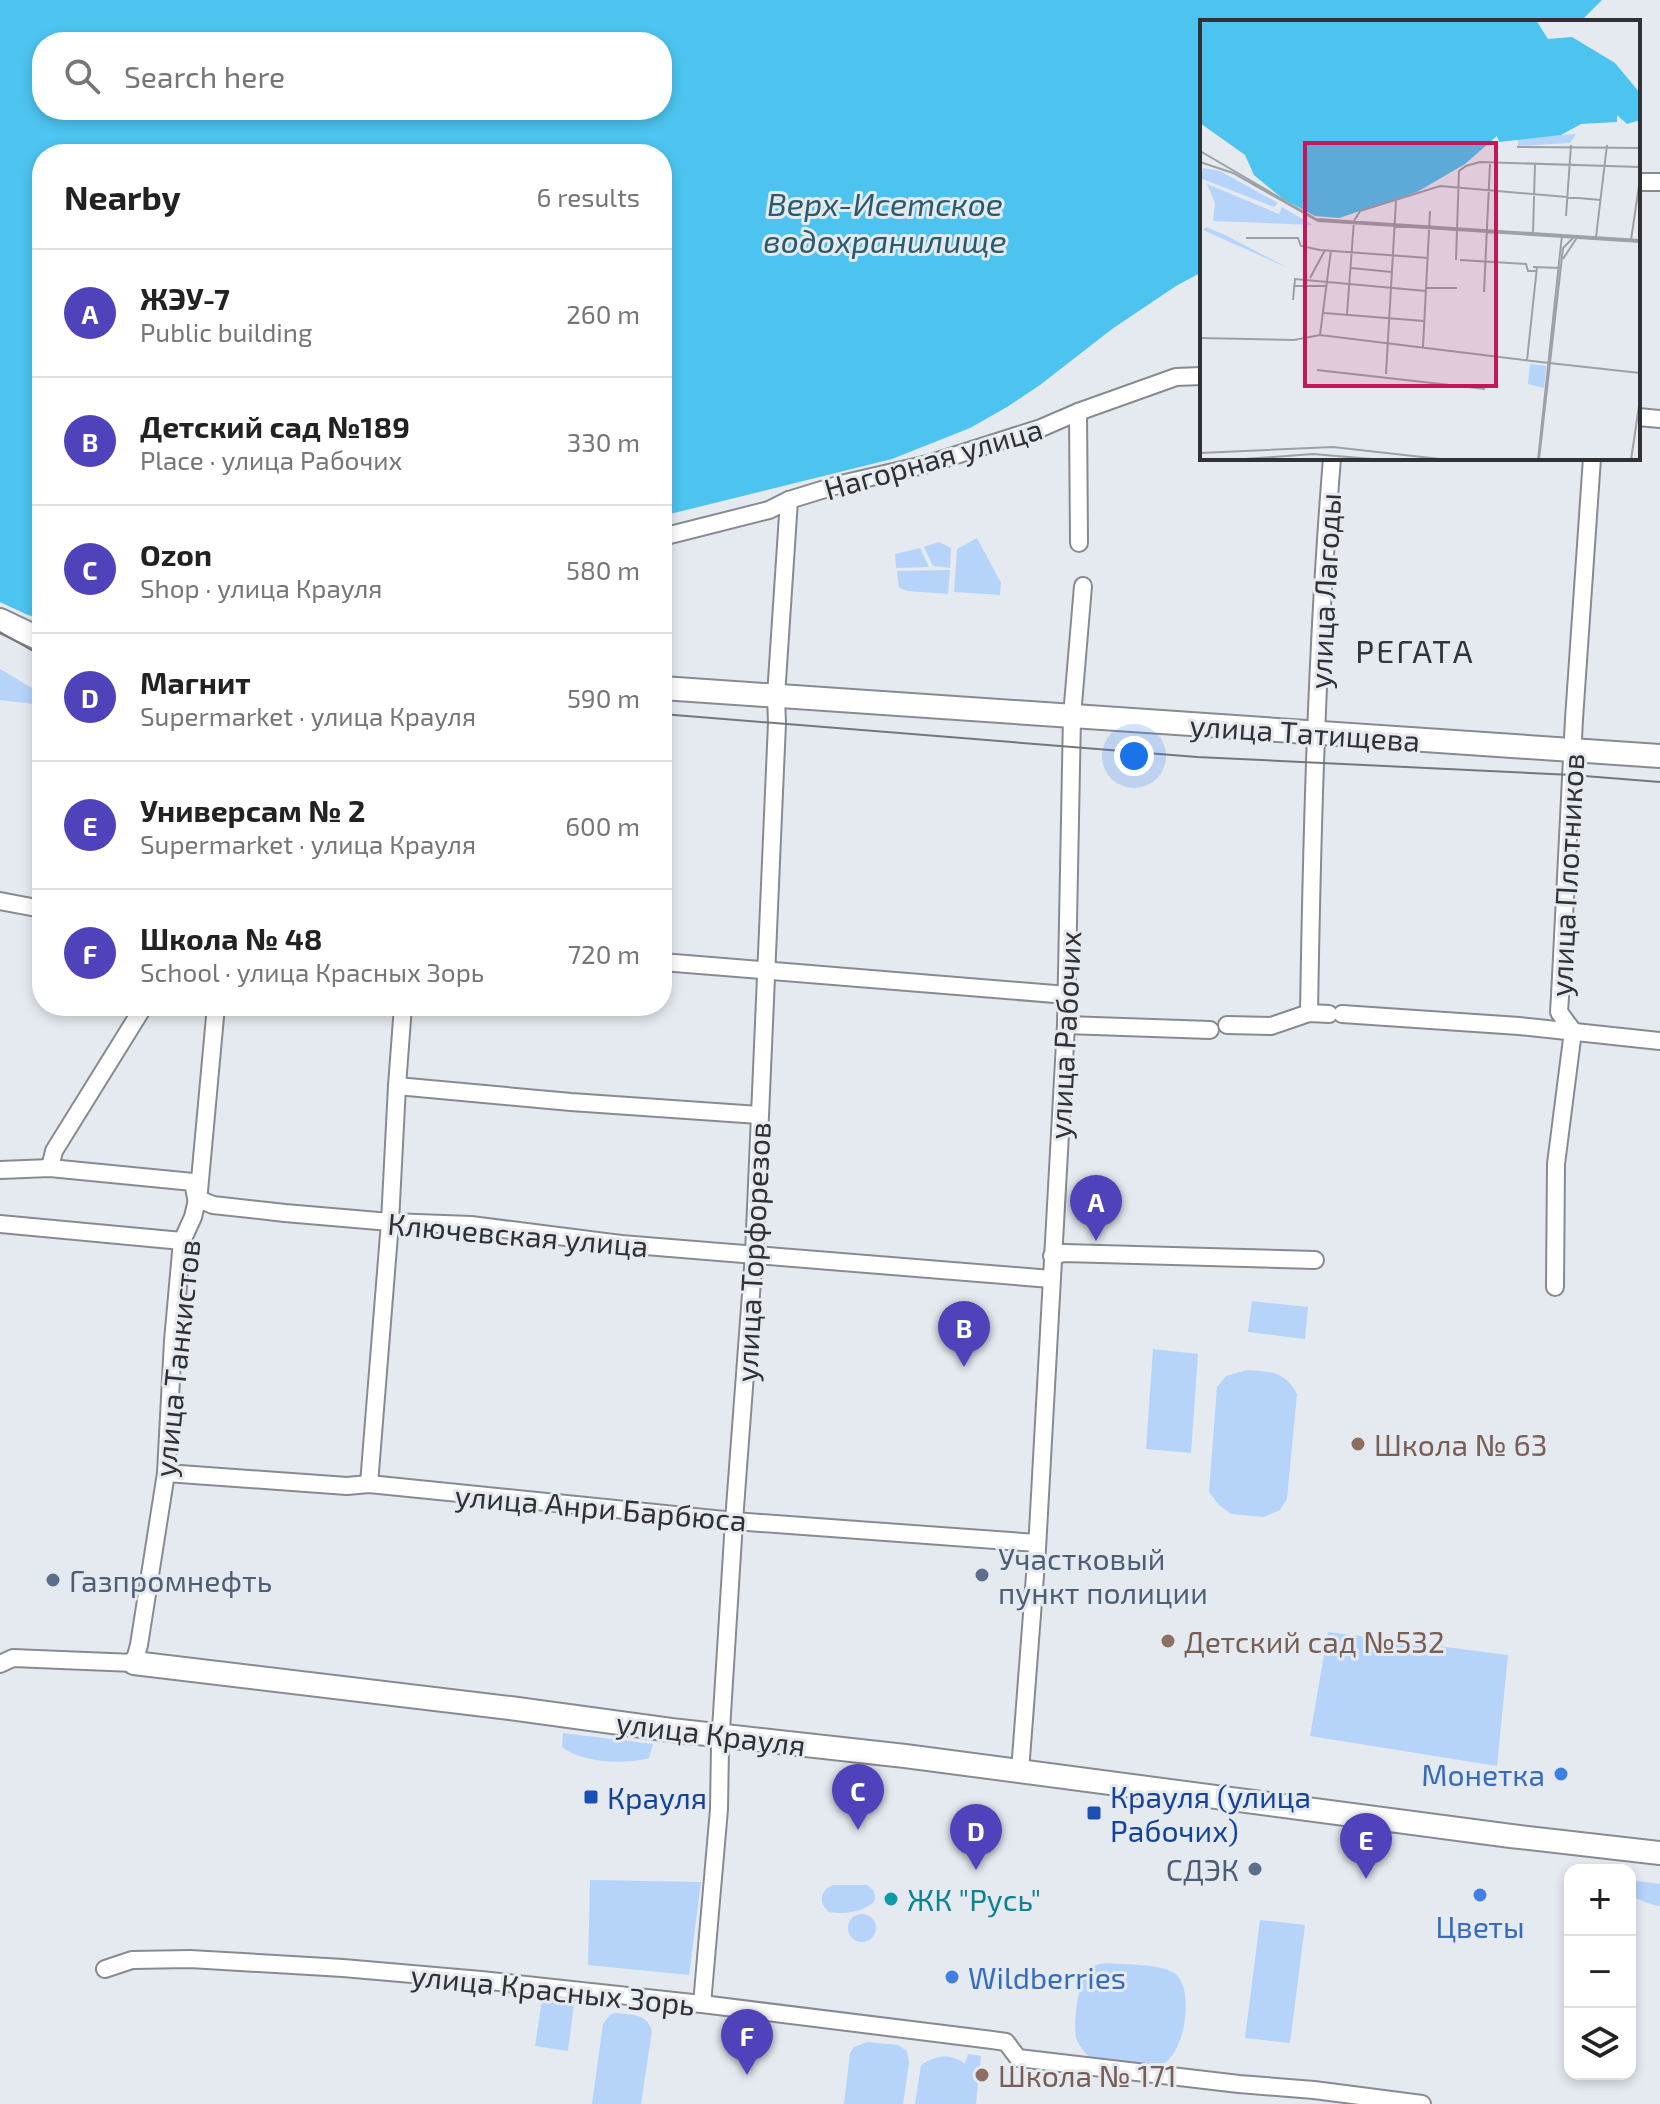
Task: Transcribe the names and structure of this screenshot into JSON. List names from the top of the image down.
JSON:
{
  "streets": {
    "street": [
      "Нагорная улица",
      "улица Лагоды",
      "улица Татищева",
      "улица Плотников",
      "улица Рабочих",
      "Ключевская улица",
      "улица Торфорезов",
      "улица Танкистов",
      "улица Анри Барбюса",
      "улица Крауля",
      "улица Красных Зорь"
    ]
  },
  "crossings": [
    ["Нагорная улица", "улица Торфорезов"],
    ["улица Лагоды", "улица Татищева"],
    ["улица Татищева", "улица Плотников"],
    ["улица Татищева", "улица Рабочих"],
    ["улица Татищева", "улица Торфорезов"],
    ["улица Рабочих", "Ключевская улица"],
    ["улица Рабочих", "улица Анри Барбюса"],
    ["улица Рабочих", "улица Крауля"],
    ["Ключевская улица", "улица Торфорезов"],
    ["Ключевская улица", "улица Танкистов"],
    ["улица Торфорезов", "улица Анри Барбюса"],
    ["улица Торфорезов", "улица Крауля"],
    ["улица Торфорезов", "улица Красных Зорь"],
    ["улица Танкистов", "улица Анри Барбюса"],
    ["улица Танкистов", "улица Крауля"]
  ],
  "districts": ["РЕГАТА"],
  "water": ["Верх-Исетское водохранилище"],
  "places": {
    "other": [
      "Школа № 63",
      "Участковый пункт полиции",
      "Газпромнефть",
      "Детский сад №532",
      "Монетка",
      "СДЭК",
      "Цветы",
      "ЖК \"Русь\"",
      "Wildberries",
      "Школа № 171"
    ],
    "transit": ["Крауля", "Крауля (улица Рабочих)"]
  },
  "page": {
    "search": "Search here",
    "heading": ["Nearby", "6 results"],
    "list": [
      {
        "mark": "A",
        "name": "ЖЭУ-7",
        "note": "Public building",
        "value": "260 m"
      },
      {
        "mark": "B",
        "name": "Детский сад №189",
        "note": "Place · улица Рабочих",
        "value": "330 m"
      },
      {
        "mark": "C",
        "name": "Ozon",
        "note": "Shop · улица Крауля",
        "value": "580 m"
      },
      {
        "mark": "D",
        "name": "Магнит",
        "note": "Supermarket · улица Крауля",
        "value": "590 m"
      },
      {
        "mark": "E",
        "name": "Универсам № 2",
        "note": "Supermarket · улица Крауля",
        "value": "600 m"
      },
      {
        "mark": "F",
        "name": "Школа № 48",
        "note": "School · улица Красных Зорь",
        "value": "720 m"
      }
    ],
    "pins": [
      "A",
      "B",
      "C",
      "D",
      "E",
      "F"
    ],
    "map_buttons": ["+", "−"]
  }
}
